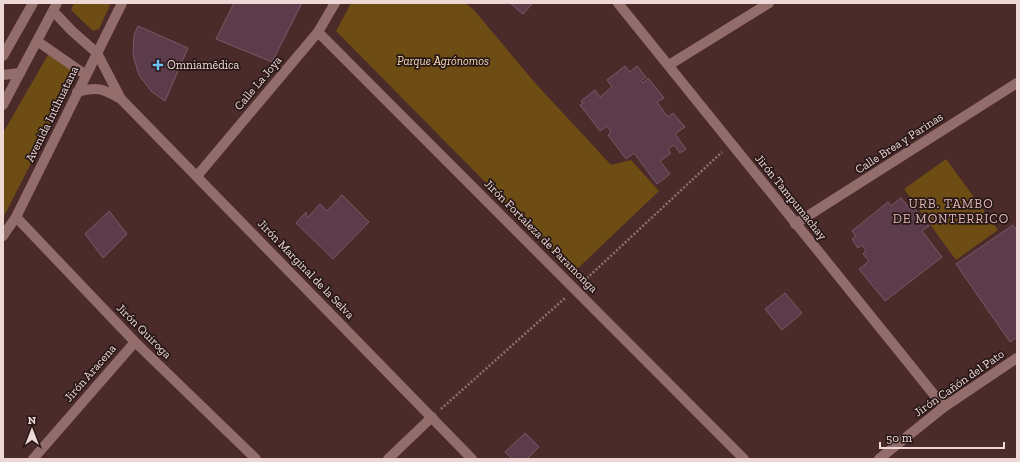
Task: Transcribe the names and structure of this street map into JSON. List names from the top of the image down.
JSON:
{
  "streets": {
    "street": [
      "Calle La Joya",
      "Avenida Intihuatana",
      "Calle Brea y Parinas",
      "Jirón Tampumachay",
      "Jirón Fortaleza de Paramonga",
      "Jirón Marginal de la Selva",
      "Jirón Quiroga",
      "Jirón Aracena",
      "Jirón Cañón del Pato"
    ]
  },
  "crossings": [
    ["Calle La Joya", "Jirón Fortaleza de Paramonga"],
    ["Calle La Joya", "Jirón Marginal de la Selva"],
    ["Avenida Intihuatana", "Jirón Marginal de la Selva"],
    ["Avenida Intihuatana", "Jirón Quiroga"],
    ["Calle Brea y Parinas", "Jirón Tampumachay"],
    ["Jirón Tampumachay", "Jirón Cañón del Pato"],
    ["Jirón Quiroga", "Jirón Aracena"]
  ],
  "districts": ["URB. TAMBO DE MONTERRICO"],
  "parks": ["Parque Agrónomos"],
  "places": {
    "health": ["Omniamēdica"]
  },
  "scale_bar": "50 m",
  "north": "top"
}
